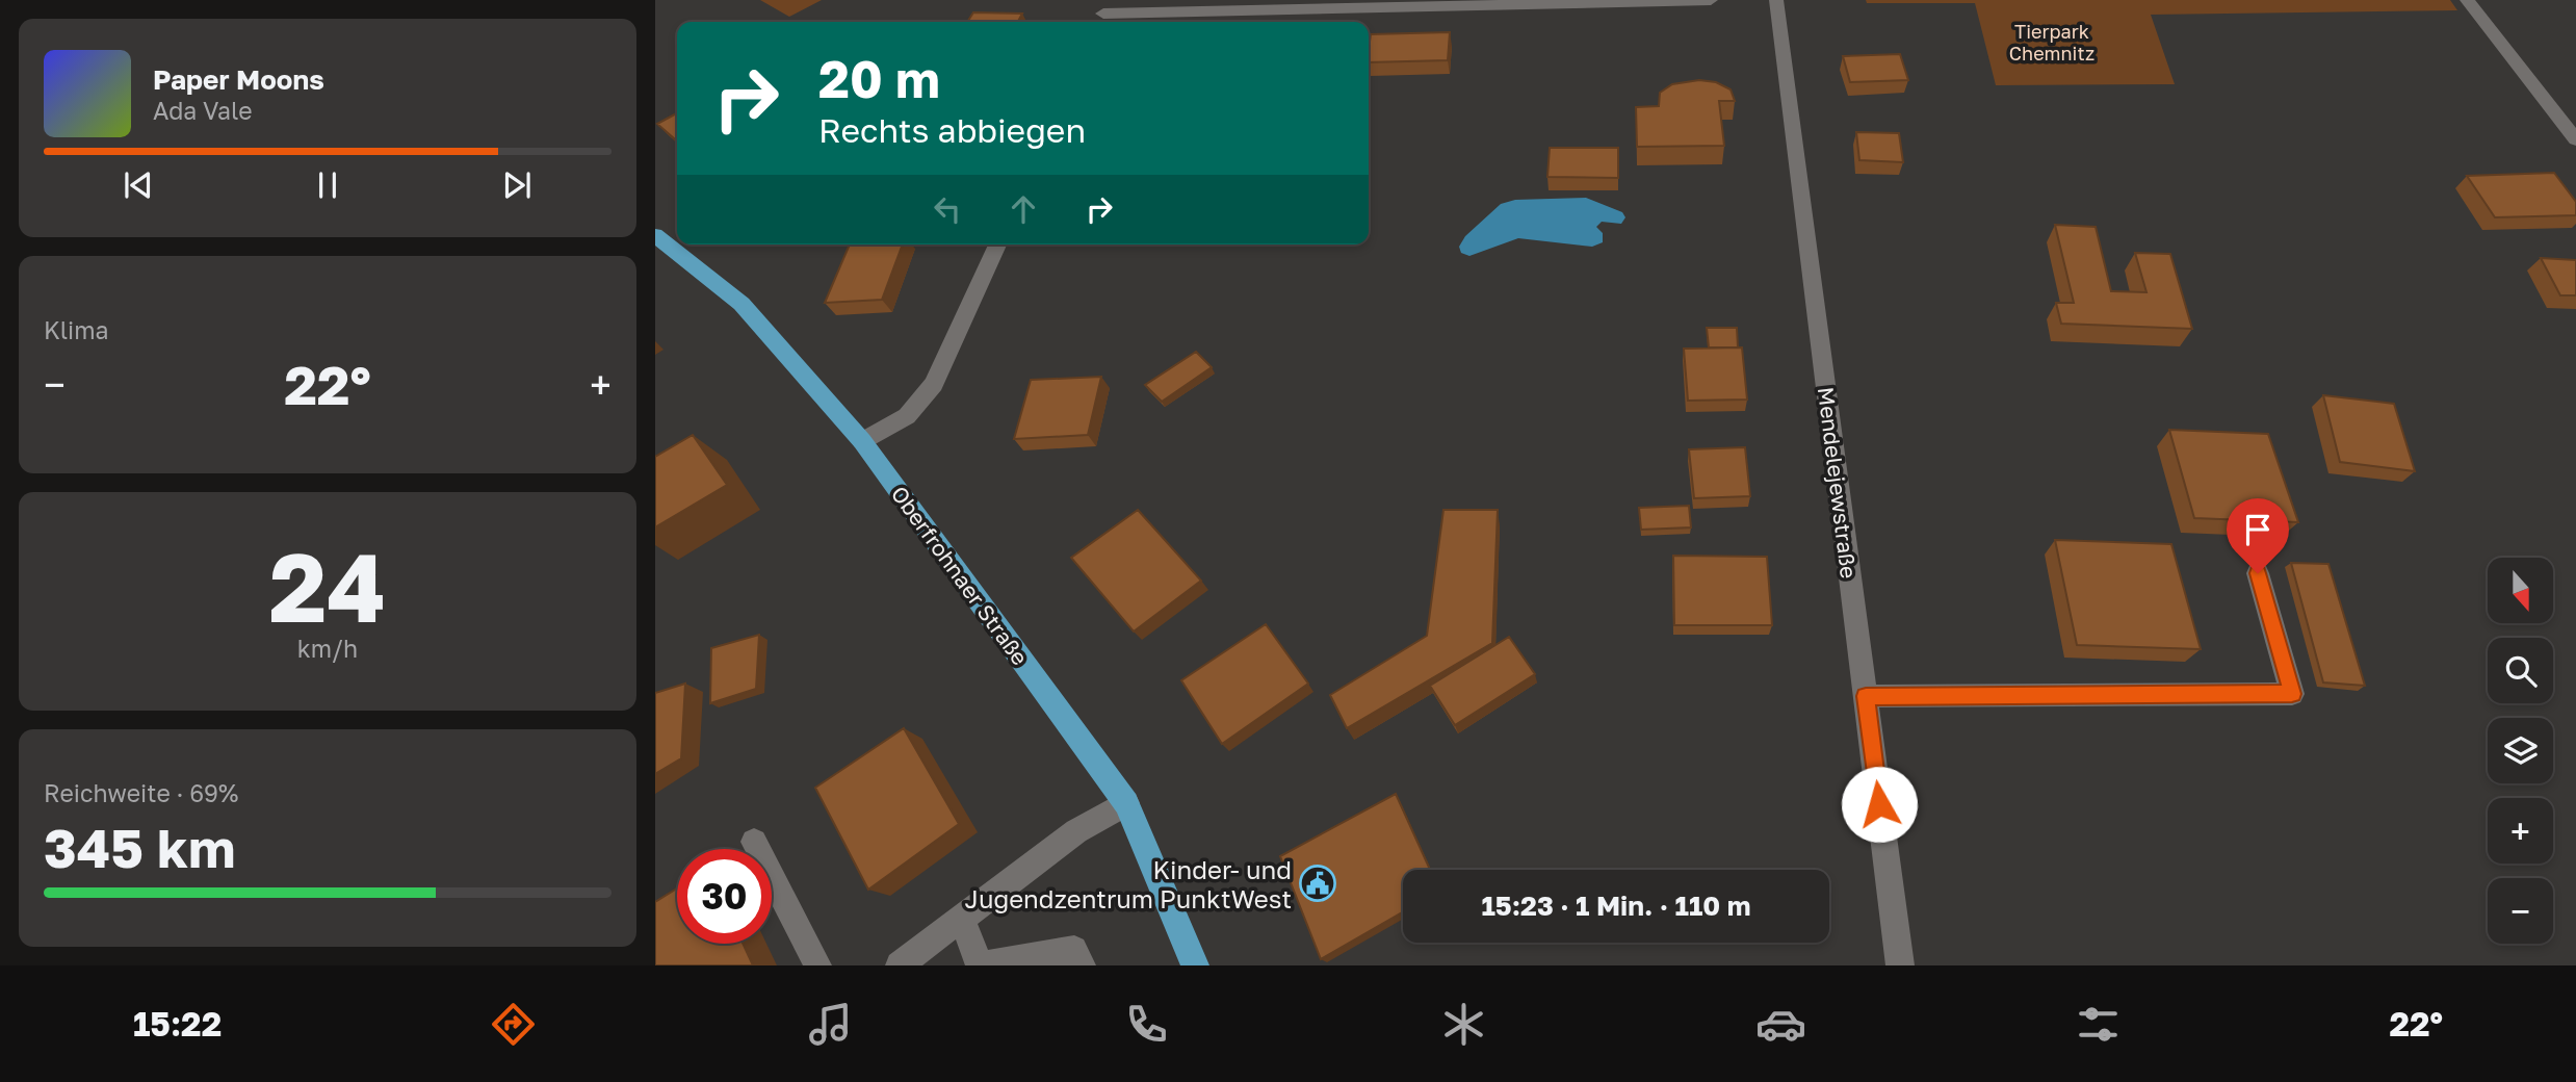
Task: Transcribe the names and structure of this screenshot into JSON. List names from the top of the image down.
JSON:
{
  "streets": {
    "main road": ["Oberfrohnaer Straße"],
    "street": ["Mendelejewstraße"]
  },
  "parks": ["Tierpark Chemnitz"],
  "places": {
    "public building": ["Kinder- und Jugendzentrum PunktWest"]
  },
  "north": "bottom",
  "page": {
    "turn": ["20 m", "Rechts abbiegen"],
    "song": ["Paper Moons", "Ada Vale"],
    "tile": [
      "Klima",
      ["24", "km/h"],
      ["Reichweite · 69%", "345 km"]
    ],
    "heat": ["−", "22°", "+"],
    "map_buttons": ["+", "−"],
    "limit": "30",
    "trip": "15:23 · 1 Min. · 110 m",
    "tabs": ["15:22", "22°"]
  }
}
